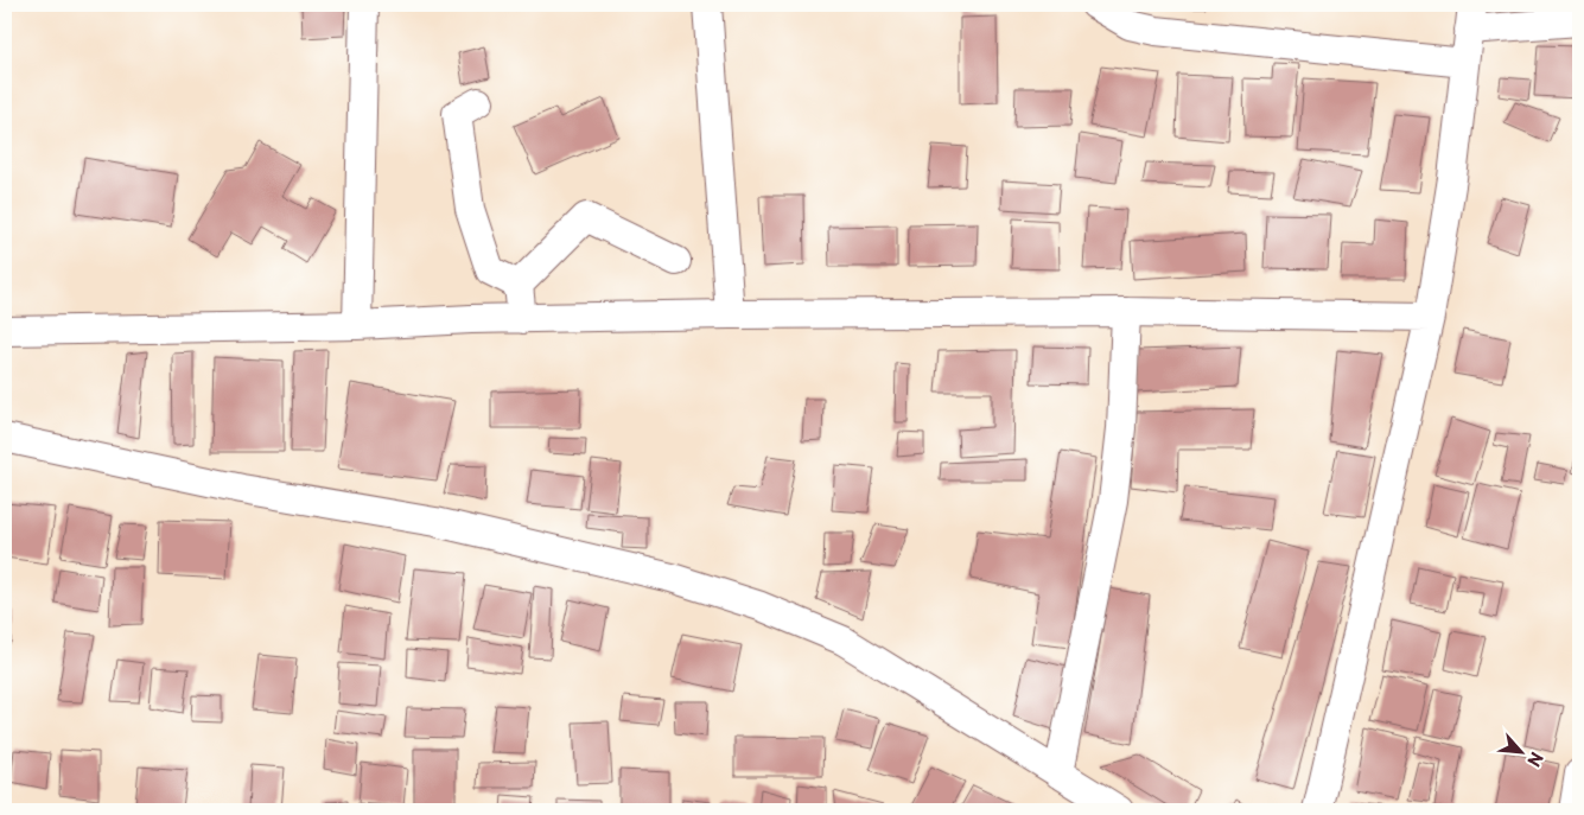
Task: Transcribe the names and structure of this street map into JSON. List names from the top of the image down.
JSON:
{
  "north": "bottom right"
}
